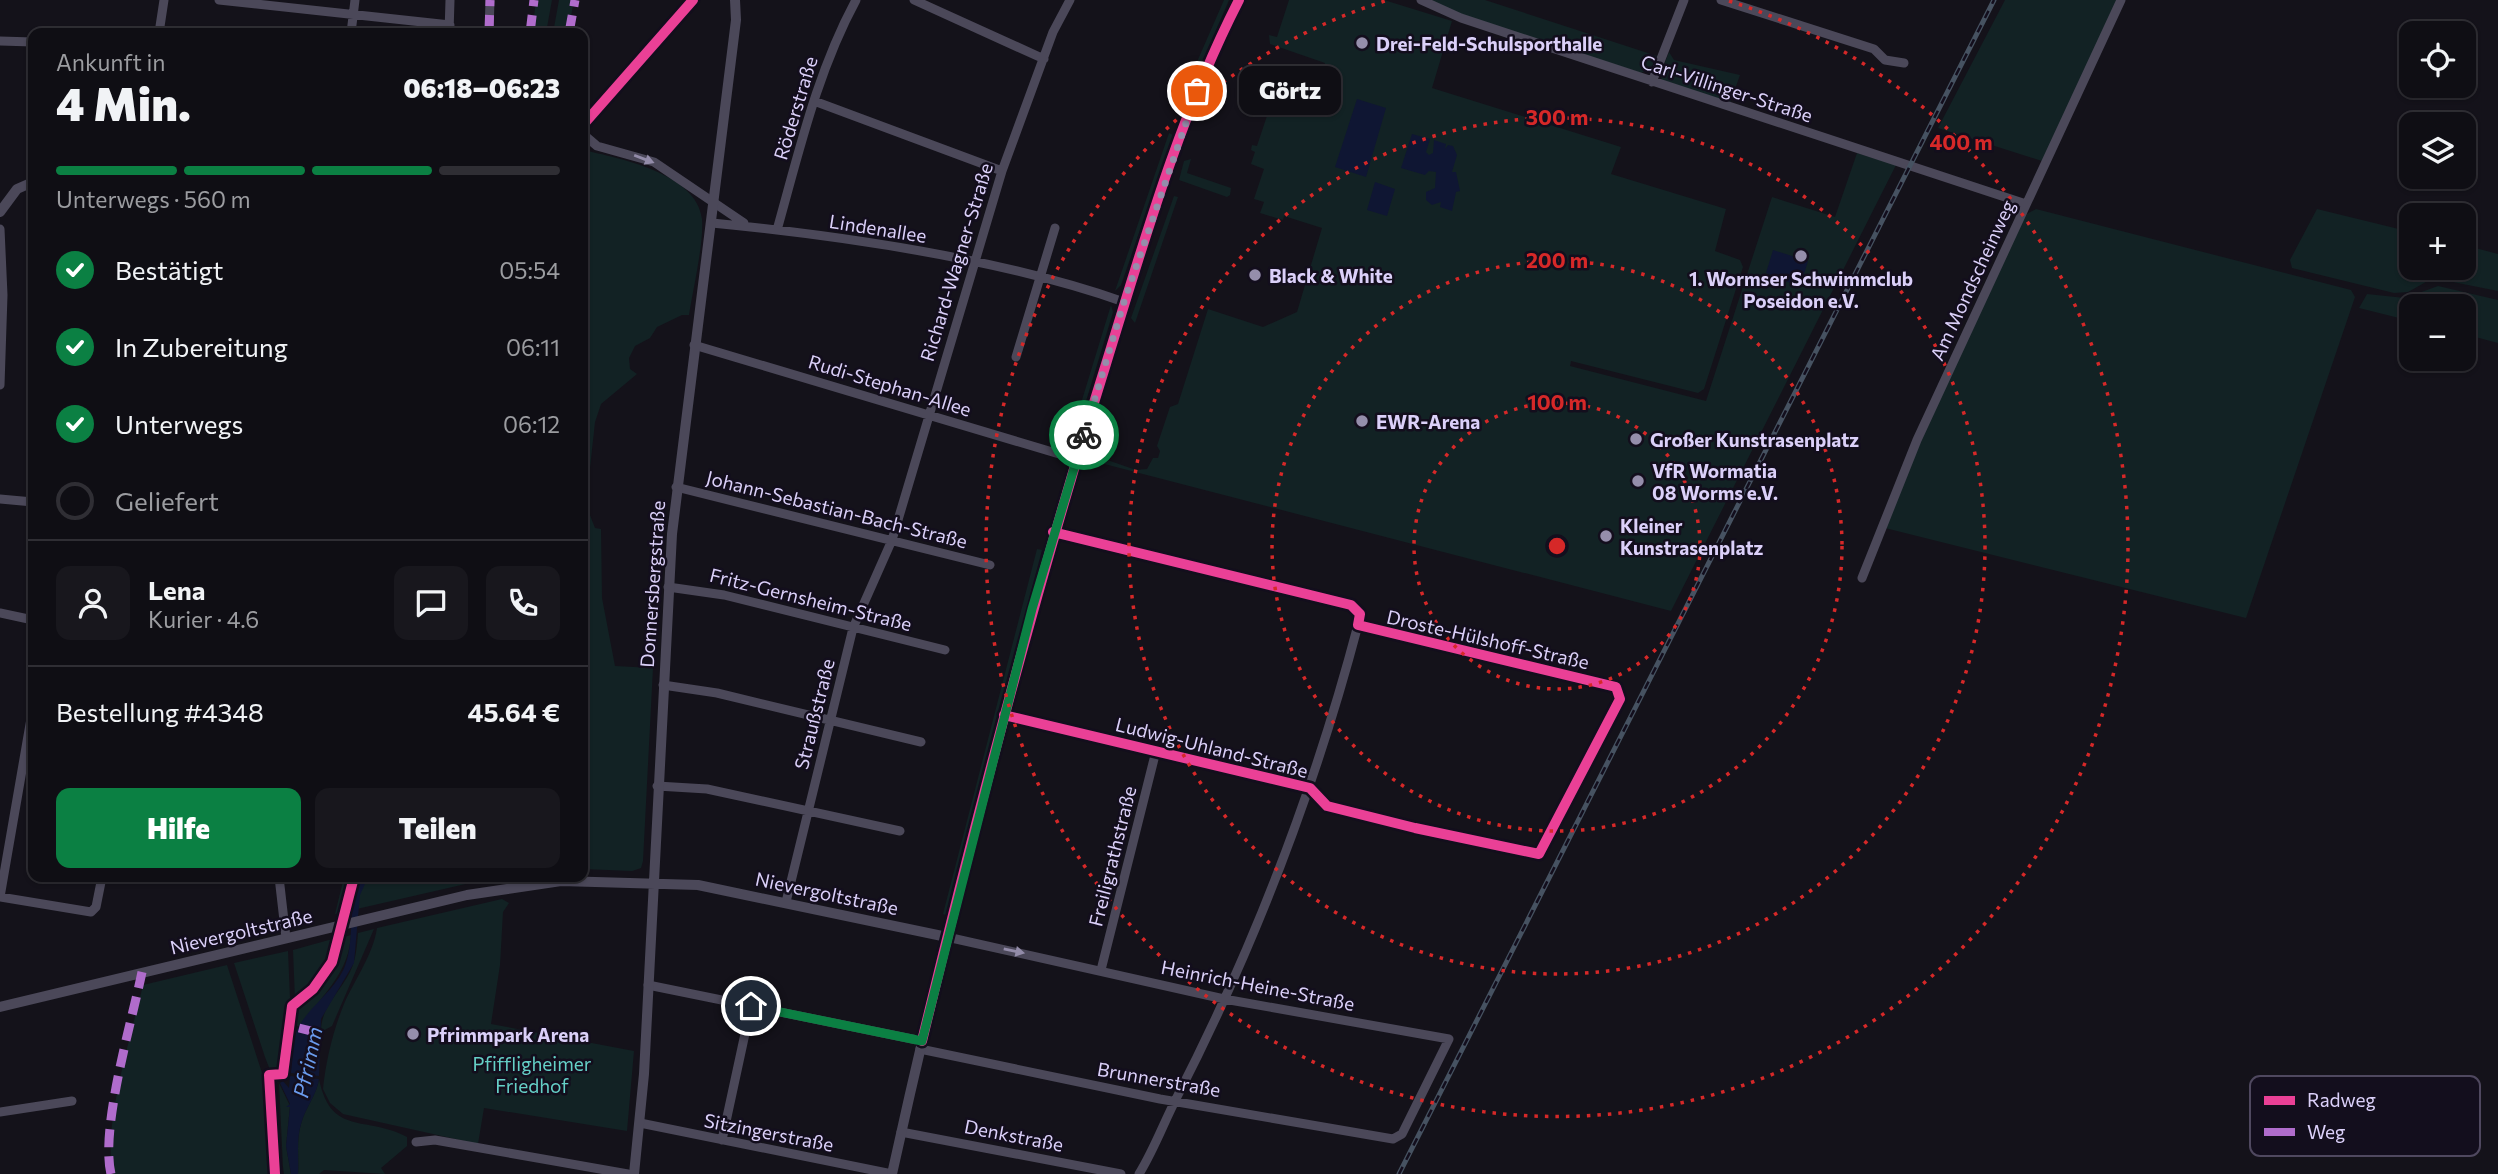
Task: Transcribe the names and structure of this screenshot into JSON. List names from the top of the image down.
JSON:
{
  "streets": {
    "street": [
      "Carl-Villinger-Straße",
      "Röderstraße",
      "Lindenallee",
      "Richard-Wagner-Straße",
      "Am Mondscheinweg",
      "Rudi-Stephan-Allee",
      "Johann-Sebastian-Bach-Straße",
      "Donnersbergstraße",
      "Fritz-Gernsheim-Straße",
      "Droste-Hülshoff-Straße",
      "Straußstraße",
      "Ludwig-Uhland-Straße",
      "Freiligrathstraße",
      "Nievergoltstraße",
      "Heinrich-Heine-Straße",
      "Brunnerstraße",
      "Sitzingerstraße",
      "Denkstraße"
    ]
  },
  "crossings": [
    ["Carl-Villinger-Straße", "Am Mondscheinweg"],
    ["Röderstraße", "Lindenallee"],
    ["Lindenallee", "Richard-Wagner-Straße"],
    ["Lindenallee", "Donnersbergstraße"],
    ["Richard-Wagner-Straße", "Rudi-Stephan-Allee"],
    ["Richard-Wagner-Straße", "Johann-Sebastian-Bach-Straße"],
    ["Richard-Wagner-Straße", "Straußstraße"],
    ["Rudi-Stephan-Allee", "Donnersbergstraße"],
    ["Johann-Sebastian-Bach-Straße", "Donnersbergstraße"],
    ["Johann-Sebastian-Bach-Straße", "Straußstraße"],
    ["Donnersbergstraße", "Fritz-Gernsheim-Straße"],
    ["Donnersbergstraße", "Nievergoltstraße"],
    ["Donnersbergstraße", "Brunnerstraße"],
    ["Donnersbergstraße", "Sitzingerstraße"],
    ["Fritz-Gernsheim-Straße", "Straußstraße"],
    ["Droste-Hülshoff-Straße", "Ludwig-Uhland-Straße"],
    ["Straußstraße", "Nievergoltstraße"],
    ["Ludwig-Uhland-Straße", "Freiligrathstraße"],
    ["Freiligrathstraße", "Heinrich-Heine-Straße"],
    ["Nievergoltstraße", "Heinrich-Heine-Straße"],
    ["Heinrich-Heine-Straße", "Brunnerstraße"]
  ],
  "water": ["Pfrimm"],
  "parks": ["Pfiffligheimer Friedhof"],
  "places": [
    "Drei-Feld-Schulsporthalle",
    "Görtz",
    "1. Wormser Schwimmclub Poseidon e.V.",
    "Black & White",
    "EWR-Arena",
    "Großer Kunstrasenplatz",
    "VfR Wormatia 08 Worms e.V.",
    "Kleiner Kunstrasenplatz",
    "Pfrimmpark Arena"
  ],
  "legend": ["Radweg", "Weg"],
  "page": {
    "map_buttons": ["+", "−"],
    "heading": ["4 Min.", "Ankunft in", "06:18–06:23"],
    "panel": [
      "Lena",
      "Kurier · 4.6",
      "Bestellung #4348",
      "45.64 €"
    ],
    "bubble": "Görtz",
    "bar": "Unterwegs · 560 m",
    "list": [
      ["Bestätigt", "05:54"],
      ["In Zubereitung", "06:11"],
      ["Unterwegs", "06:12"],
      "Geliefert"
    ],
    "buttons": ["Hilfe", "Teilen"]
  },
  "rings": [
    "300 m",
    "400 m",
    "200 m",
    "100 m"
  ]
}
